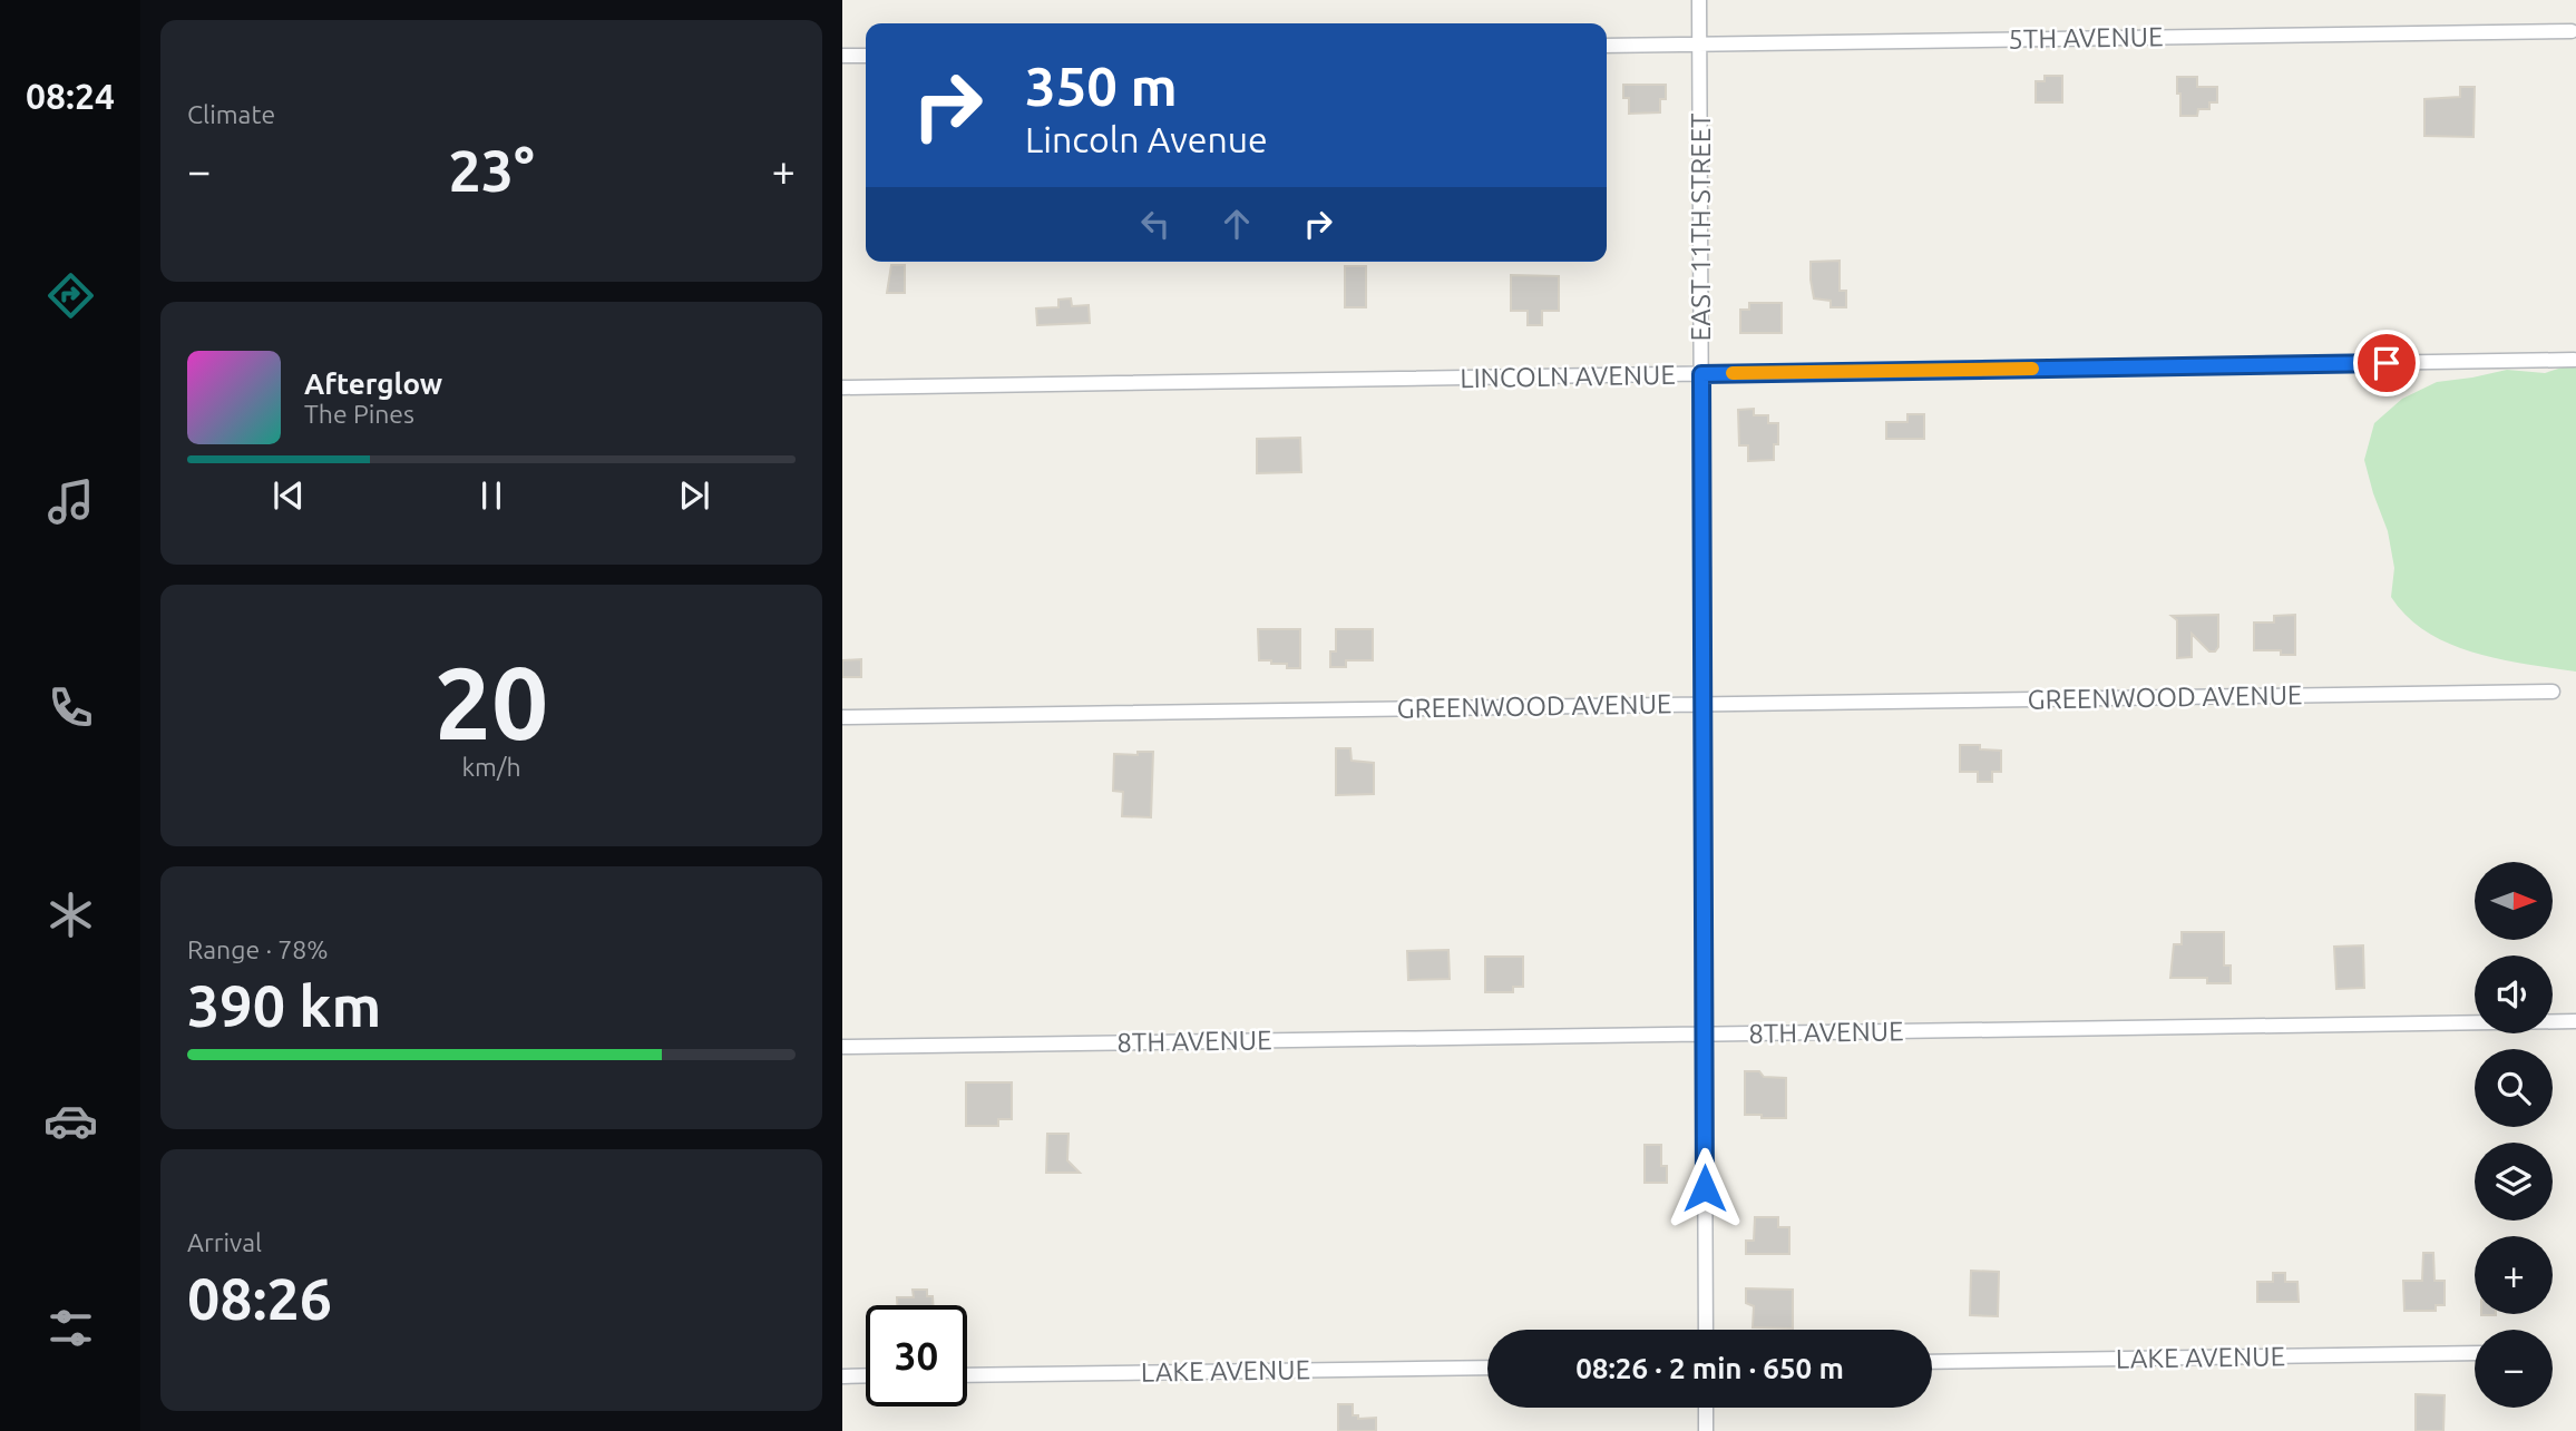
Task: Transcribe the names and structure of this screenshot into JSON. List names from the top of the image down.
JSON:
{
  "streets": {
    "street": [
      "5TH AVENUE",
      "EAST 11TH STREET",
      "LINCOLN AVENUE",
      "GREENWOOD AVENUE",
      "8TH AVENUE",
      "LAKE AVENUE"
    ]
  },
  "crossings": [
    ["5TH AVENUE", "EAST 11TH STREET"],
    ["EAST 11TH STREET", "LINCOLN AVENUE"],
    ["EAST 11TH STREET", "GREENWOOD AVENUE"],
    ["EAST 11TH STREET", "8TH AVENUE"]
  ],
  "north": "right",
  "page": {
    "tabs": "08:24",
    "tile": [
      "Climate",
      ["20", "km/h"],
      ["Range · 78%", "390 km"],
      ["Arrival", "08:26"]
    ],
    "turn": ["350 m", "Lincoln Avenue"],
    "heat": ["−", "23°", "+"],
    "song": ["Afterglow", "The Pines"],
    "map_buttons": ["+", "−"],
    "limit": "30",
    "trip": "08:26 · 2 min · 650 m"
  }
}
